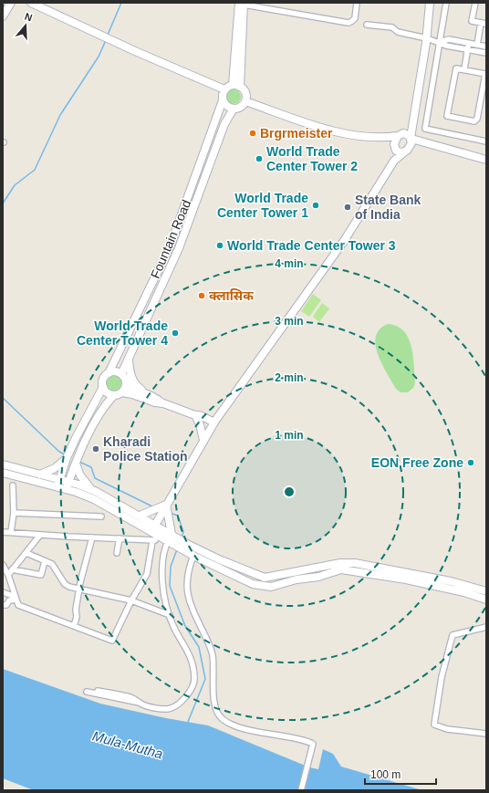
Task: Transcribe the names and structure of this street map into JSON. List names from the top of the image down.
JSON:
{
  "streets": {
    "street": ["Fountain Road"]
  },
  "water": ["Mula-Mutha"],
  "places": [
    "Brgrmeister",
    "World Trade Center Tower 2",
    "World Trade Center Tower 1",
    "State Bank of India",
    "World Trade Center Tower 3",
    "क्लासिक",
    "World Trade Center Tower 4",
    "Kharadi Police Station",
    "EON Free Zone"
  ],
  "scale_bar": "100 m",
  "north": "top",
  "rings": [
    "4 min",
    "3 min",
    "2 min",
    "1 min"
  ]
}
